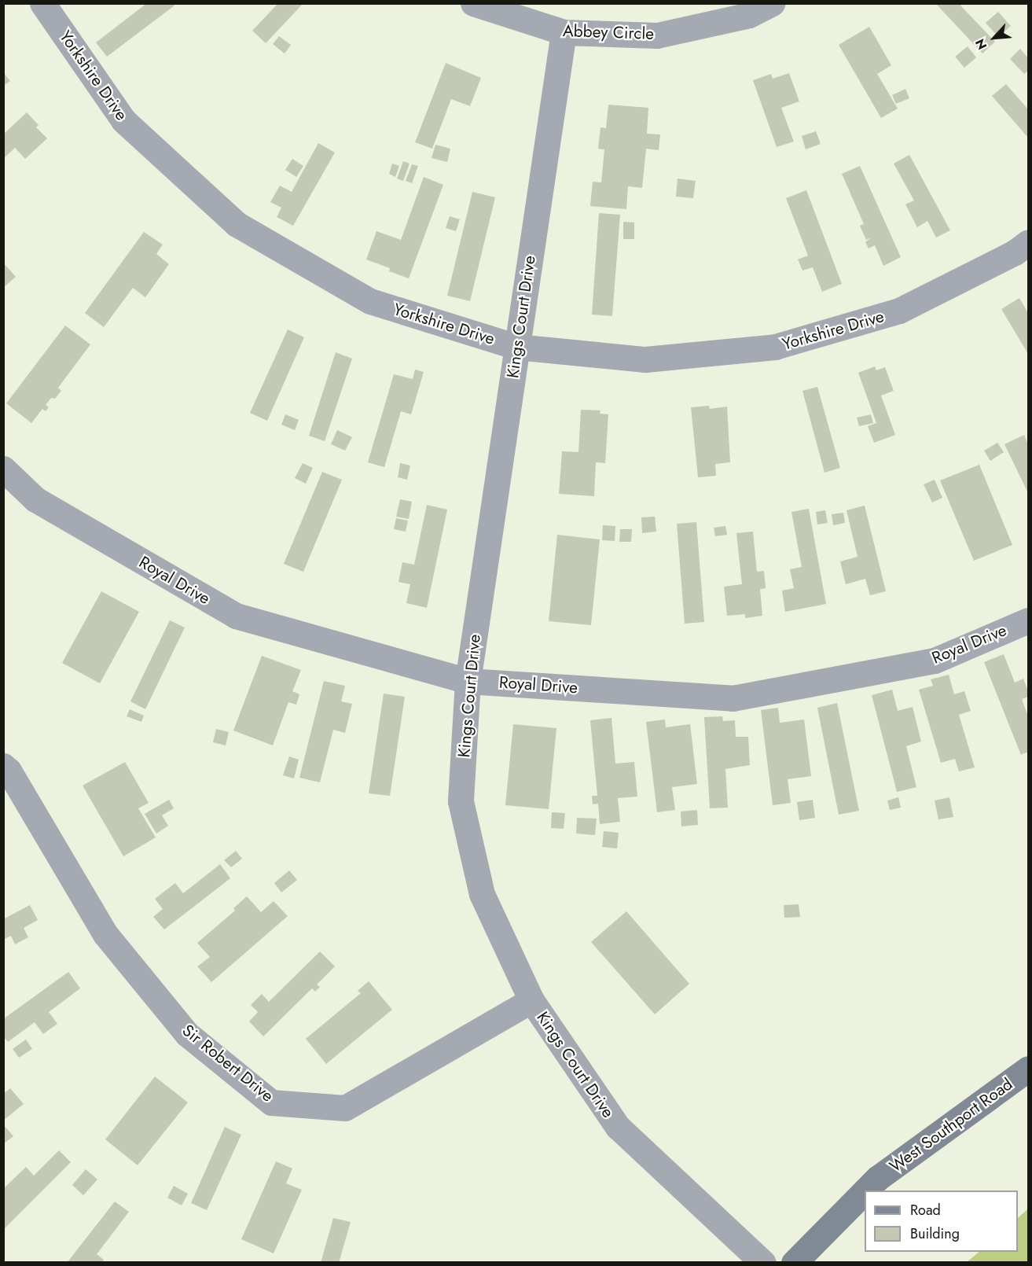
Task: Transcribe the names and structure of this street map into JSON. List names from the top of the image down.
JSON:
{
  "streets": {
    "main road": ["West Southport Road"],
    "street": [
      "Abbey Circle",
      "Yorkshire Drive",
      "Kings Court Drive",
      "Royal Drive",
      "Sir Robert Drive"
    ]
  },
  "crossings": [
    ["Abbey Circle", "Kings Court Drive"],
    ["Yorkshire Drive", "Kings Court Drive"],
    ["Kings Court Drive", "Royal Drive"],
    ["Kings Court Drive", "Sir Robert Drive"]
  ],
  "legend": ["Road", "Building"],
  "north": "bottom left"
}
